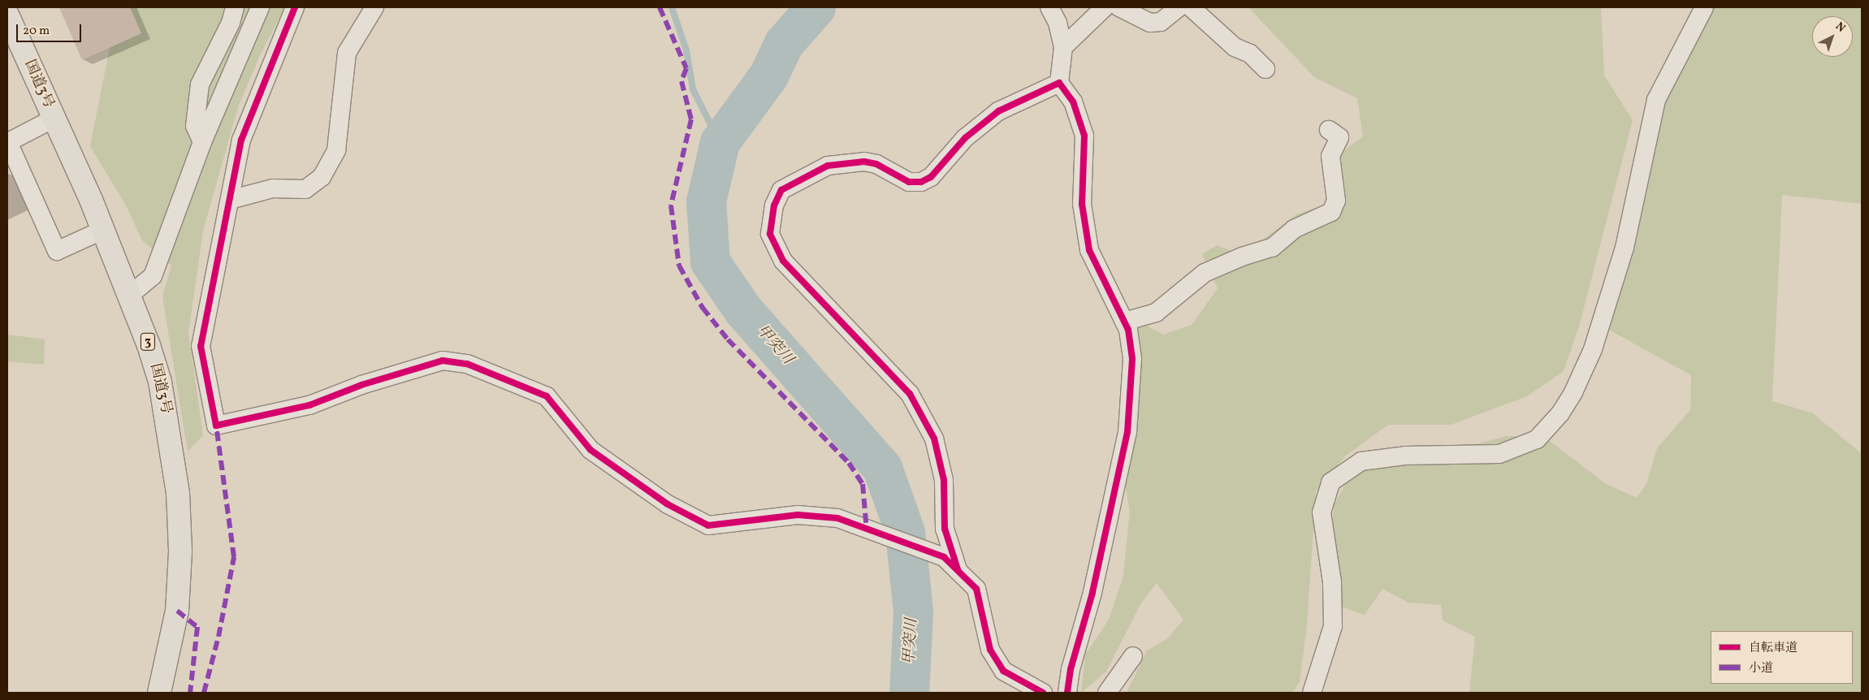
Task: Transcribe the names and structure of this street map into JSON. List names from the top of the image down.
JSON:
{
  "streets": {
    "highway": ["国道3号", "3"]
  },
  "water": ["甲突川"],
  "legend": ["自転車道", "小道"],
  "scale_bar": "20 m",
  "north": "top right"
}
